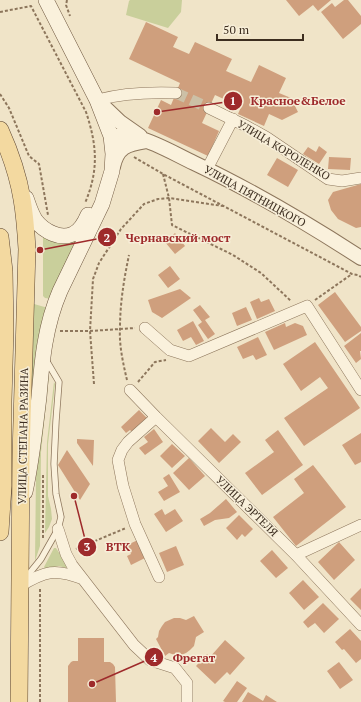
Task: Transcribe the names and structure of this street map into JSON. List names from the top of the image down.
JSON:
{
  "streets": {
    "main road": ["УЛИЦА СТЕПАНА РАЗИНА"],
    "street": ["УЛИЦА КОРОЛЕНКО", "УЛИЦА ПЯТНИЦКОГО", "УЛИЦА ЭРТЕЛЯ"]
  },
  "places": [
    "Красное&Белое",
    "Чернавский мост",
    "ВТК",
    "Фрегат"
  ],
  "scale_bar": "50 m"
}
